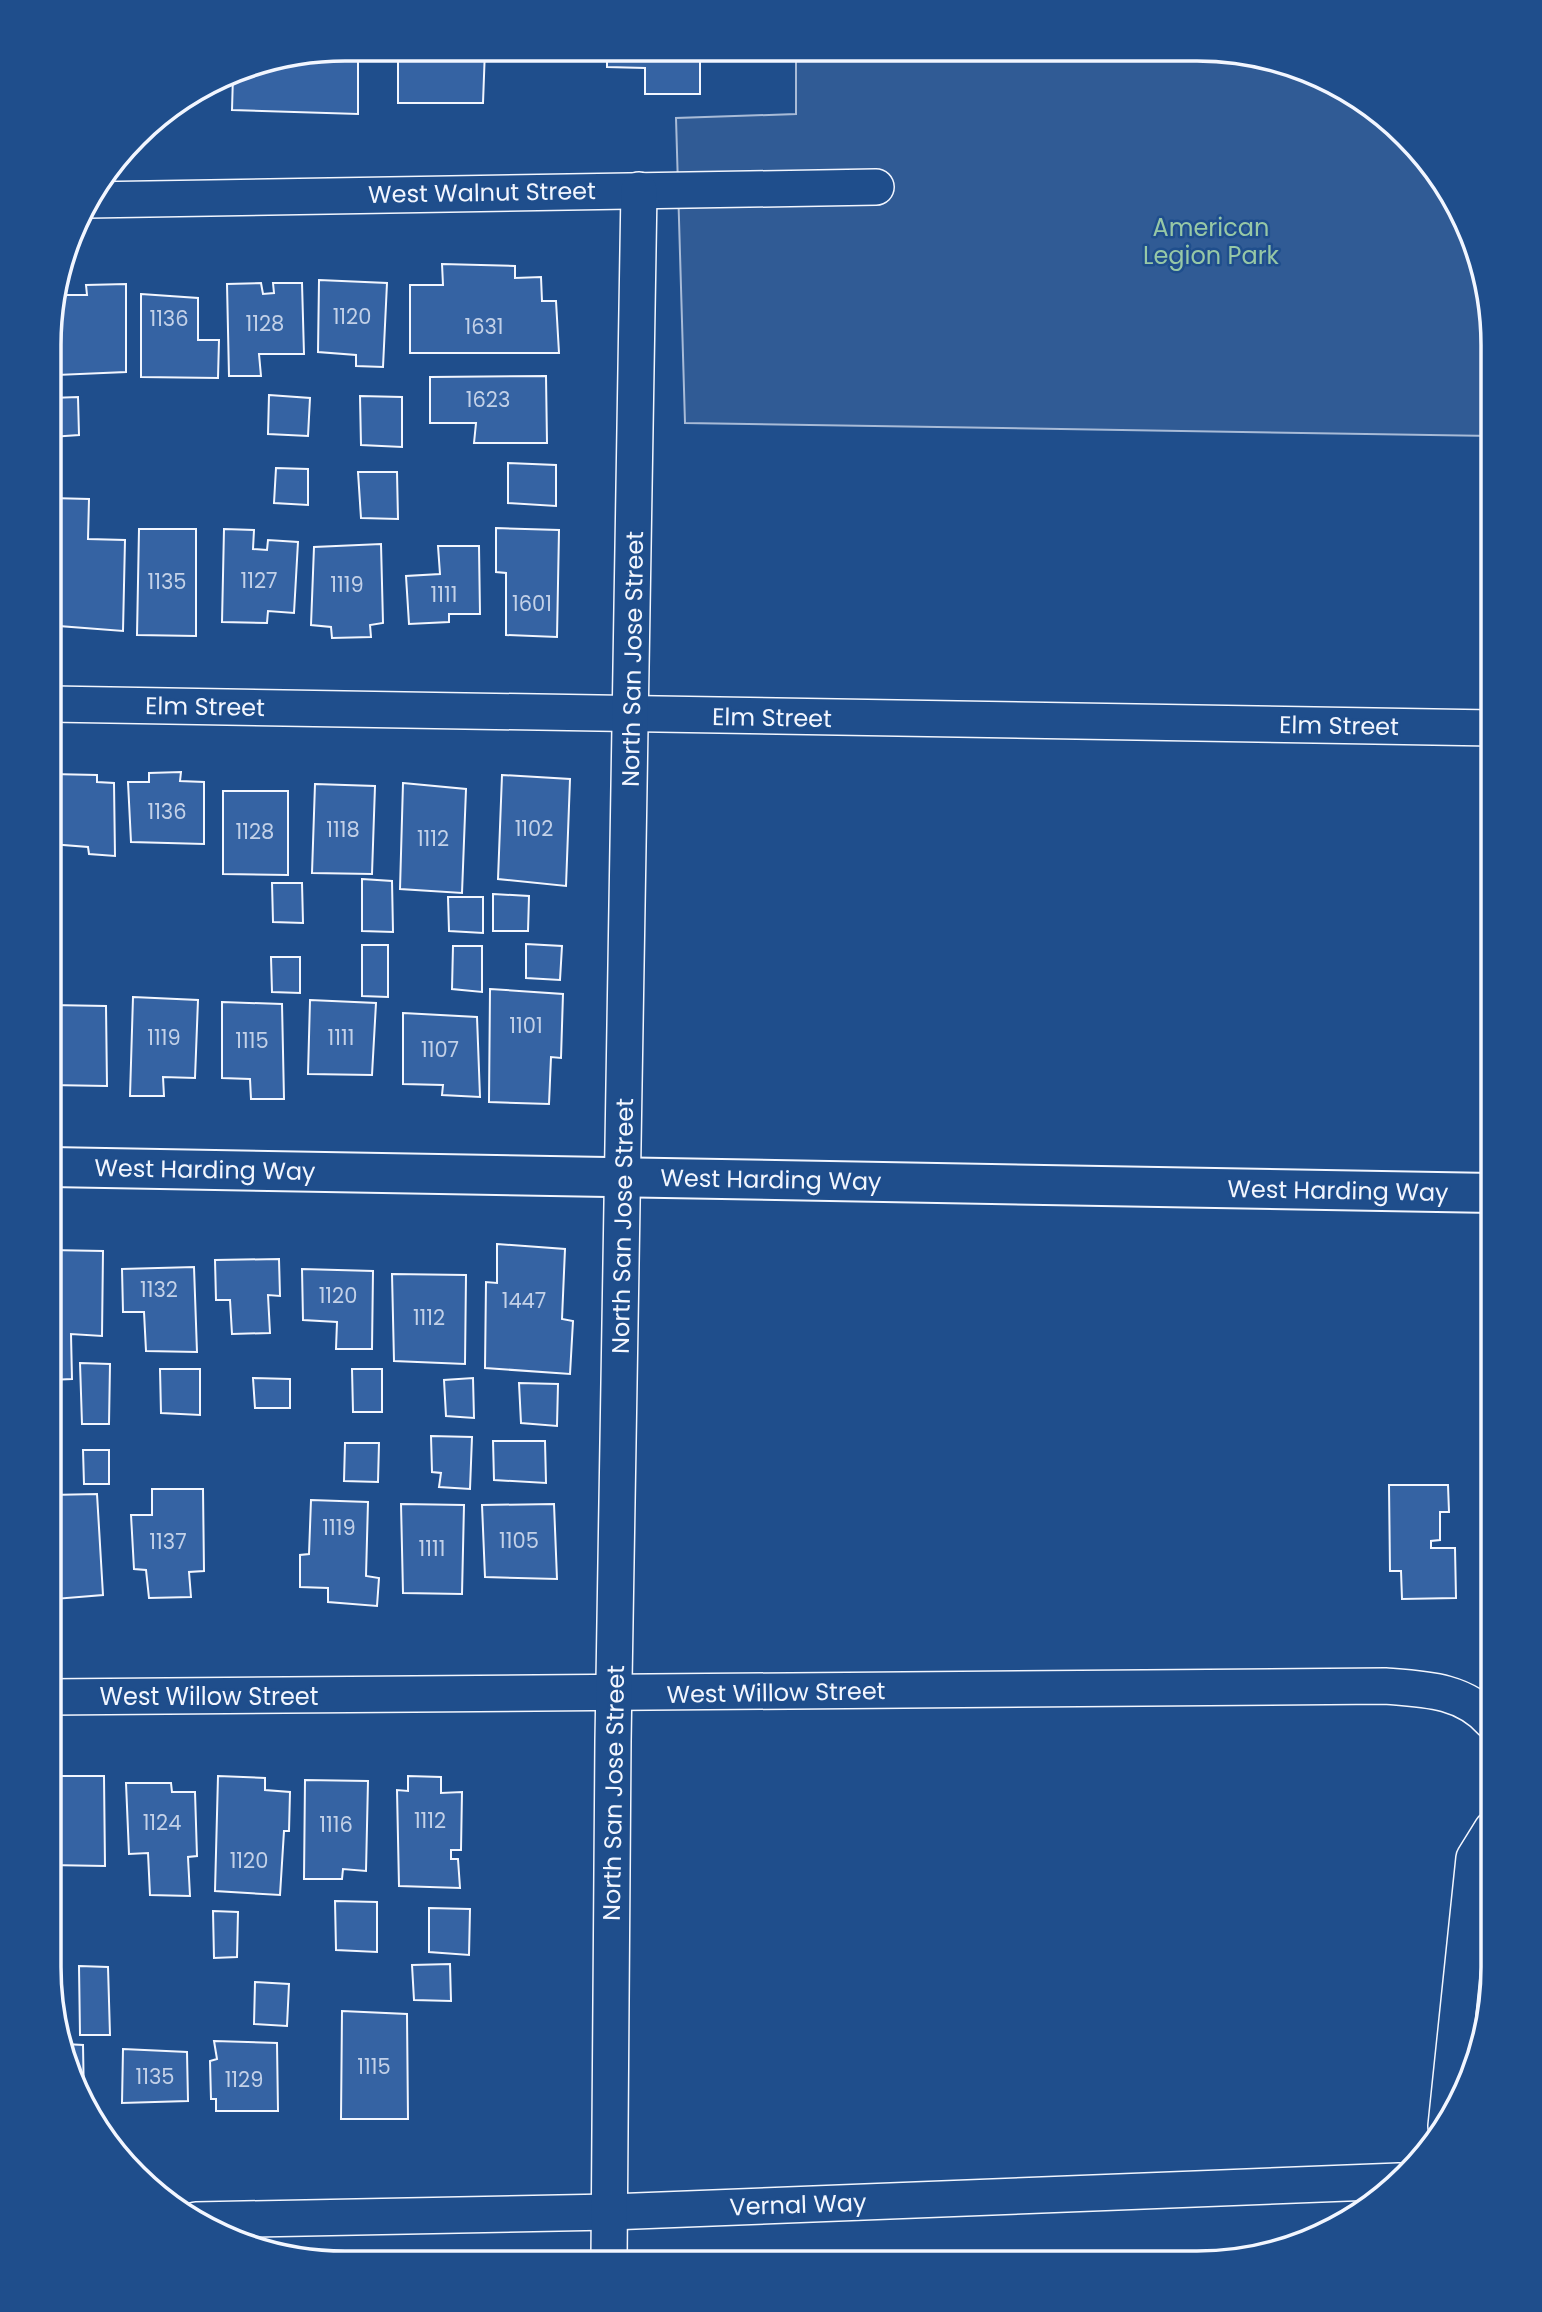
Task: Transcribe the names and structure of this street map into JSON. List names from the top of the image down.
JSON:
{
  "streets": {
    "street": [
      "West Walnut Street",
      "North San Jose Street",
      "Elm Street",
      "West Harding Way",
      "West Willow Street",
      "Vernal Way"
    ]
  },
  "crossings": [
    ["West Walnut Street", "North San Jose Street"],
    ["North San Jose Street", "Elm Street"],
    ["North San Jose Street", "West Harding Way"],
    ["North San Jose Street", "West Willow Street"],
    ["North San Jose Street", "Vernal Way"]
  ],
  "parks": ["American Legion Park"],
  "house_numbers": [
    "1120",
    "1136",
    "1128",
    "1631",
    "1623",
    "1127",
    "1135",
    "1119",
    "1111",
    "1601",
    "1136",
    "1102",
    "1118",
    "1128",
    "1112",
    "1101",
    "1119",
    "1111",
    "1115",
    "1107",
    "1132",
    "1120",
    "1447",
    "1112",
    "1119",
    "1105",
    "1137",
    "1111",
    "1112",
    "1124",
    "1116",
    "1120",
    "1115",
    "1135",
    "1129"
  ]
}
